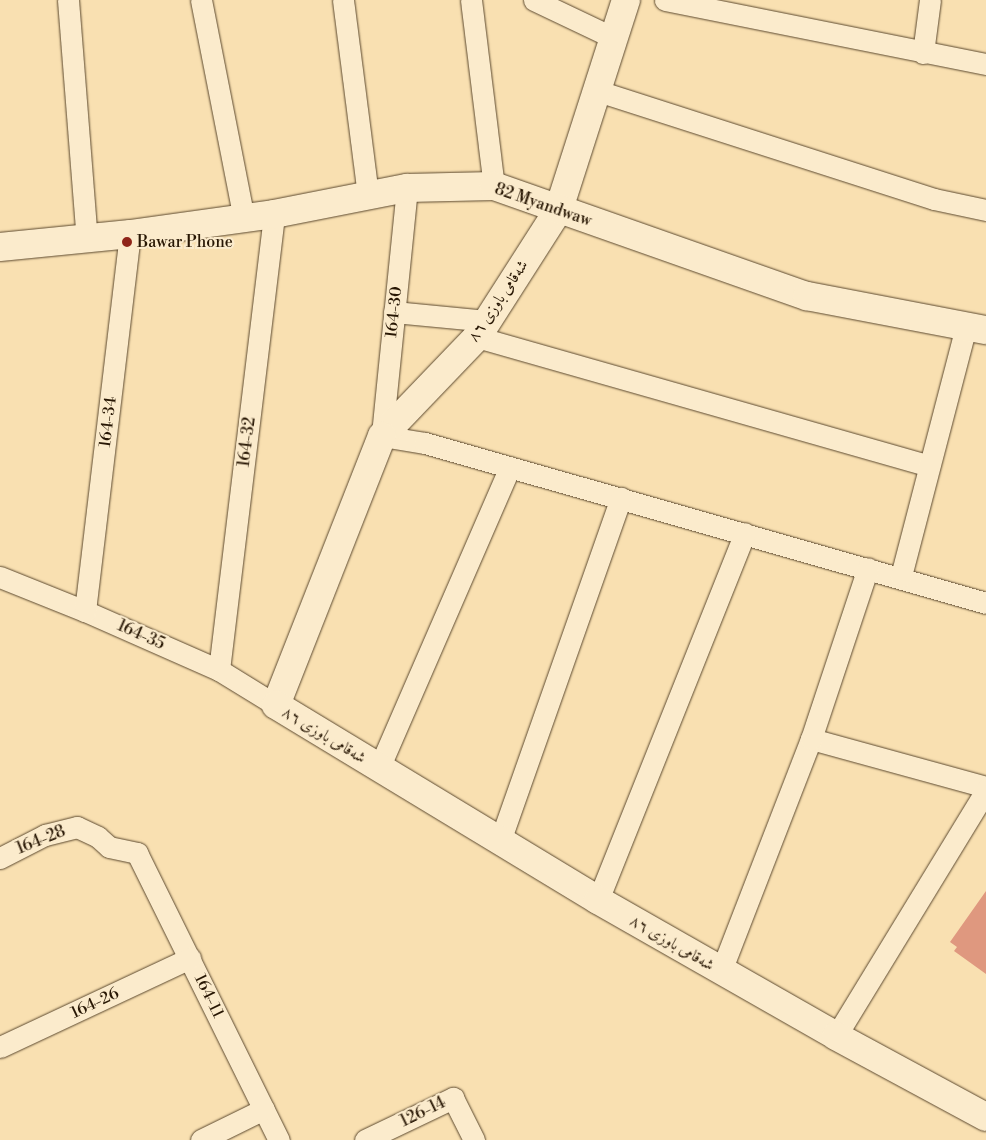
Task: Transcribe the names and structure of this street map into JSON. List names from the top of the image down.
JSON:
{
  "streets": {
    "street": [
      "82 Myandwaw",
      "شەقامی باوزی ٨٦",
      "164-30",
      "164-34",
      "164-32",
      "164-35",
      "164-28",
      "164-11",
      "164-26",
      "126-14"
    ]
  },
  "crossings": [
    ["82 Myandwaw", "شەقامی باوزی ٨٦"],
    ["82 Myandwaw", "164-30"],
    ["82 Myandwaw", "164-34"],
    ["82 Myandwaw", "164-32"],
    ["شەقامی باوزی ٨٦", "164-30"],
    ["شەقامی باوزی ٨٦", "164-35"],
    ["164-34", "164-35"],
    ["164-32", "164-35"],
    ["164-28", "164-11"],
    ["164-11", "164-26"]
  ],
  "places": ["Bawar Phone"]
}
